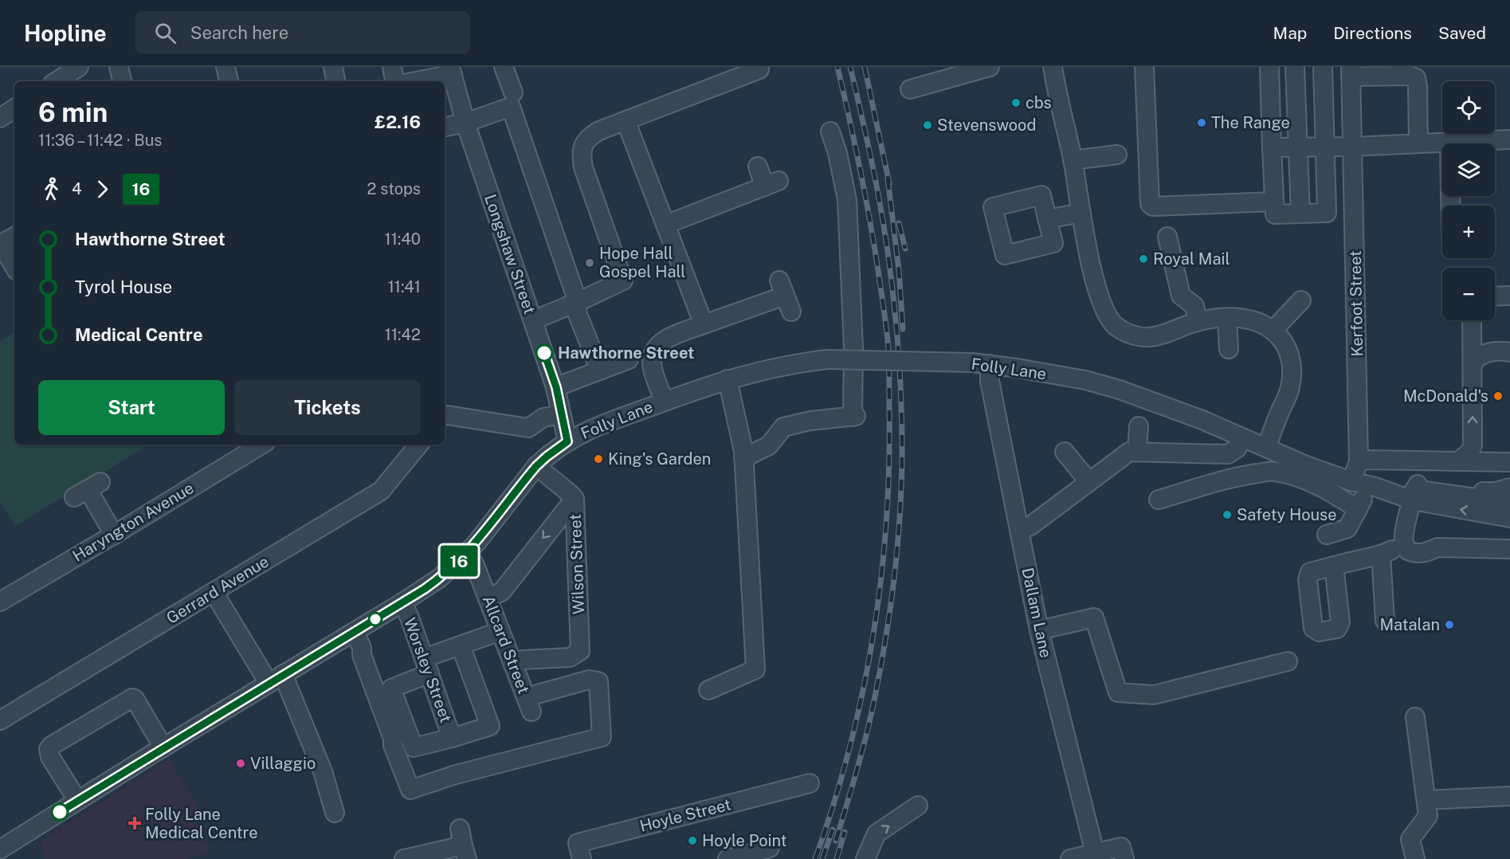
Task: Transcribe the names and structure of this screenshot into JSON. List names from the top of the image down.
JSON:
{
  "streets": {
    "street": [
      "Longshaw Street",
      "Kerfoot Street",
      "Folly Lane",
      "Haryngton Avenue",
      "Wilson Street",
      "Gerrard Avenue",
      "Dallam Lane",
      "Allcard Street",
      "Worsley Street",
      "Hoyle Street"
    ]
  },
  "crossings": [
    ["Longshaw Street", "Folly Lane"],
    ["Folly Lane", "Wilson Street"],
    ["Folly Lane", "Dallam Lane"],
    ["Folly Lane", "Allcard Street"],
    ["Folly Lane", "Worsley Street"],
    ["Wilson Street", "Allcard Street"]
  ],
  "places": {
    "other": [
      "cbs",
      "The Range",
      "Stevenswood",
      "Royal Mail",
      "Hope Hall Gospel Hall",
      "Hawthorne Street",
      "McDonald's",
      "King's Garden",
      "Safety House",
      "Matalan",
      "Villaggio",
      "Hoyle Point"
    ],
    "health": ["Folly Lane Medical Centre"]
  },
  "lines": ["bus line 16"],
  "page": {
    "header": "Hopline",
    "search": "Search here",
    "nav": ["Map", "Directions", "Saved"],
    "on_map": "16",
    "map_buttons": ["+", "−"],
    "heading": ["6 min", "11:36 – 11:42 · Bus", "£2.16"],
    "legs": ["4", "16", "2 stops"],
    "list": [
      {
        "name": "Hawthorne Street",
        "value": "11:40"
      },
      {
        "name": "Tyrol House",
        "value": "11:41"
      },
      {
        "name": "Medical Centre",
        "value": "11:42"
      }
    ],
    "buttons": ["Start", "Tickets"]
  }
}
